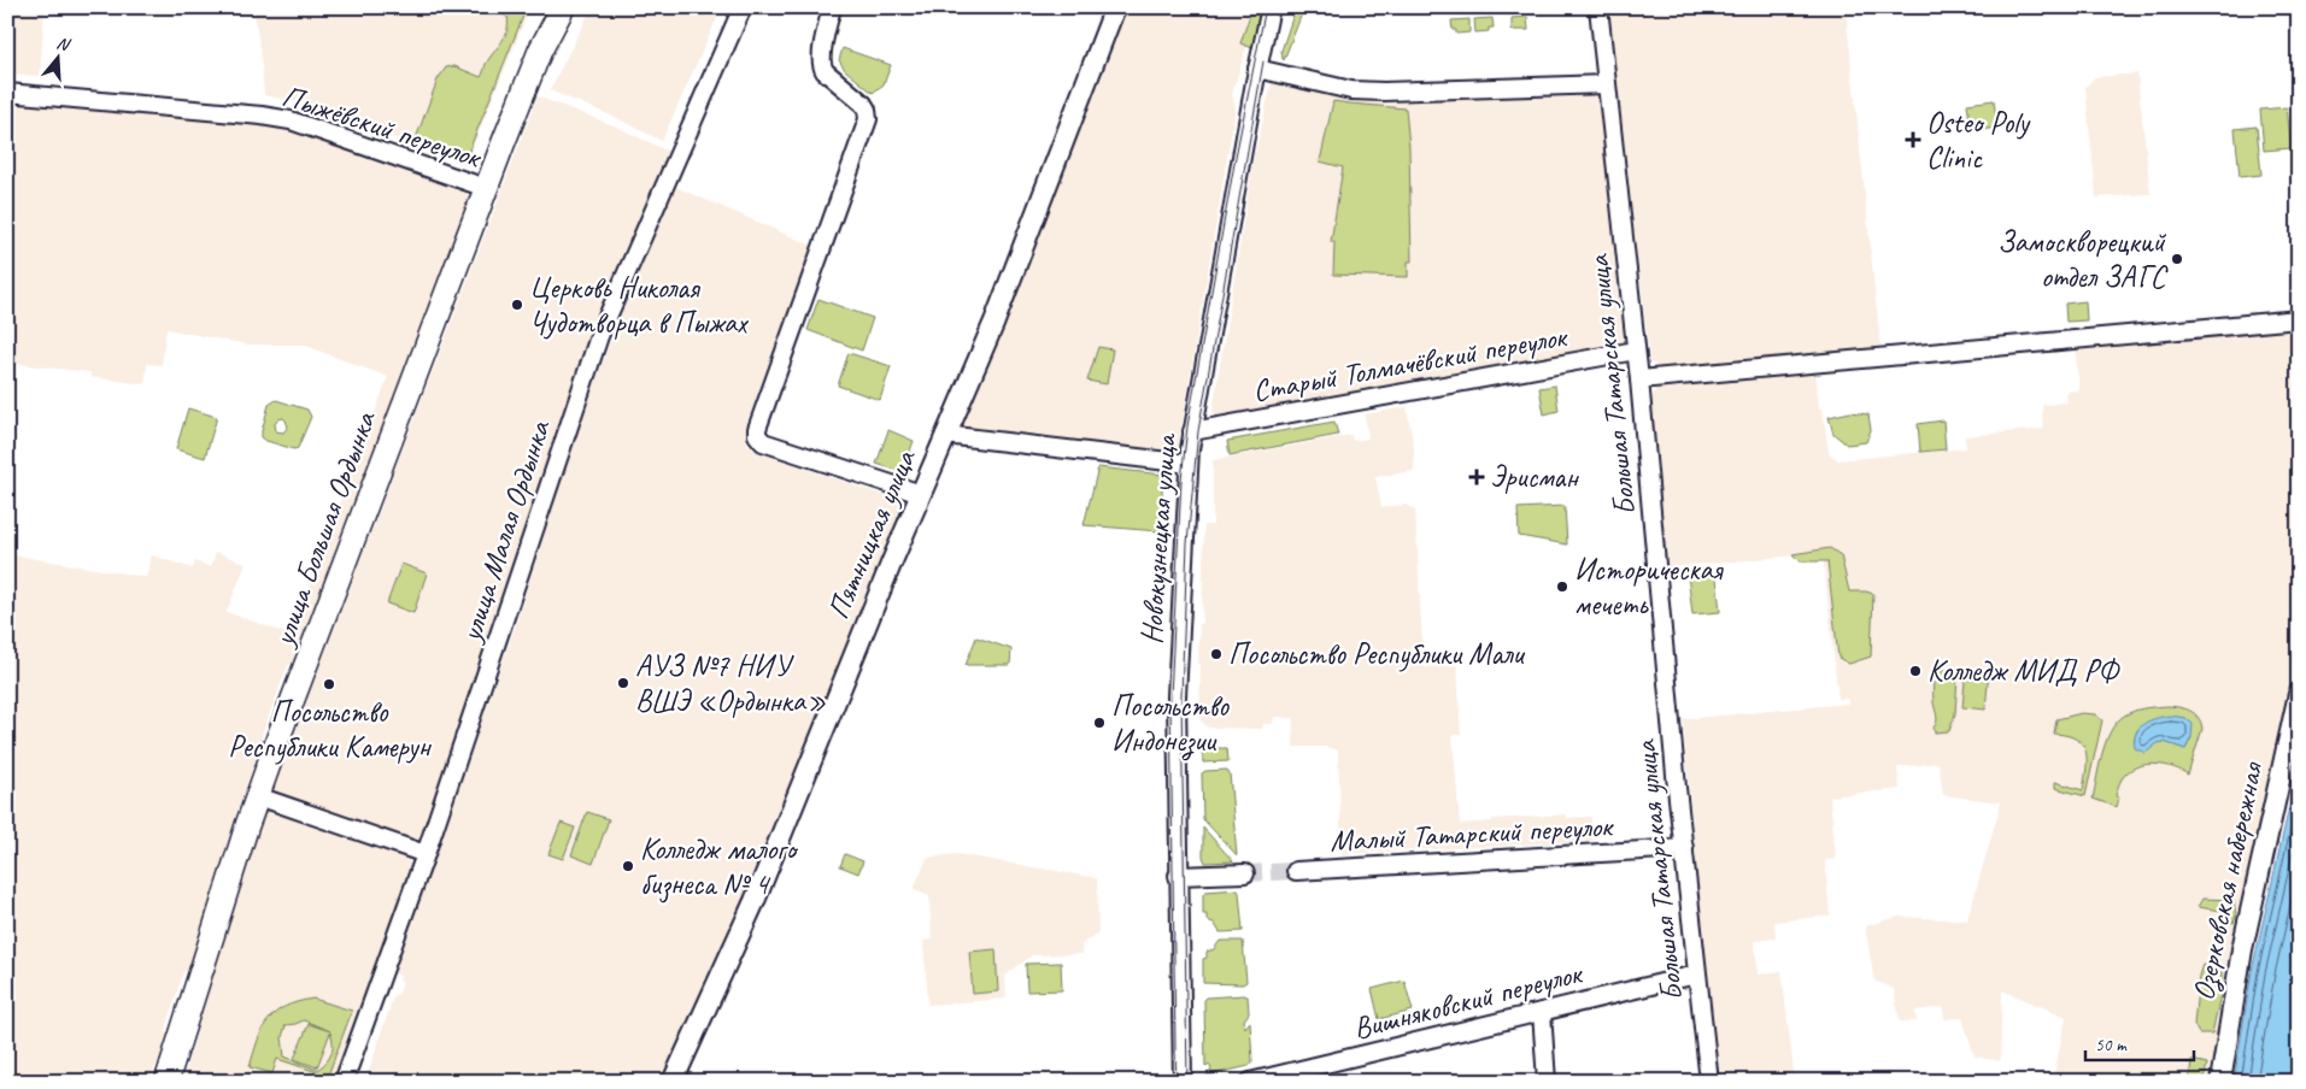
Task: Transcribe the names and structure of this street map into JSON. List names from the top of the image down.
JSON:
{
  "streets": {
    "main road": ["улица Большая Ордынка"],
    "street": [
      "Пыжёвский переулок",
      "Старый Толмачёвский переулок",
      "Большая Татарская улица",
      "улица Малая Ордынка",
      "Пятницкая улица",
      "Новокузнецкая улица",
      "Малый Татарский переулок",
      "Озерковская набережная",
      "Вишняковский переулок"
    ]
  },
  "crossings": [
    ["Пыжёвский переулок", "улица Большая Ордынка"],
    ["Старый Толмачёвский переулок", "Большая Татарская улица"],
    ["Старый Толмачёвский переулок", "Новокузнецкая улица"],
    ["Большая Татарская улица", "Малый Татарский переулок"],
    ["Большая Татарская улица", "Вишняковский переулок"]
  ],
  "places": {
    "health": ["Osteo Poly Clinic", "Эрисман"],
    "other": [
      "Замоскворецкий отдел ЗАГС",
      "Церковь Николая Чудотворца в Пыжах",
      "Историческая мечеть",
      "Посольство Республики Мали",
      "Колледж МИД РФ",
      "АУЗ №7 НИУ ВШЭ «Ордынка»",
      "Посольство Республики Камерун",
      "Посольство Индонезии",
      "Колледж малого бизнеса № 4"
    ]
  },
  "scale_bar": "50 m",
  "north": "top"
}
